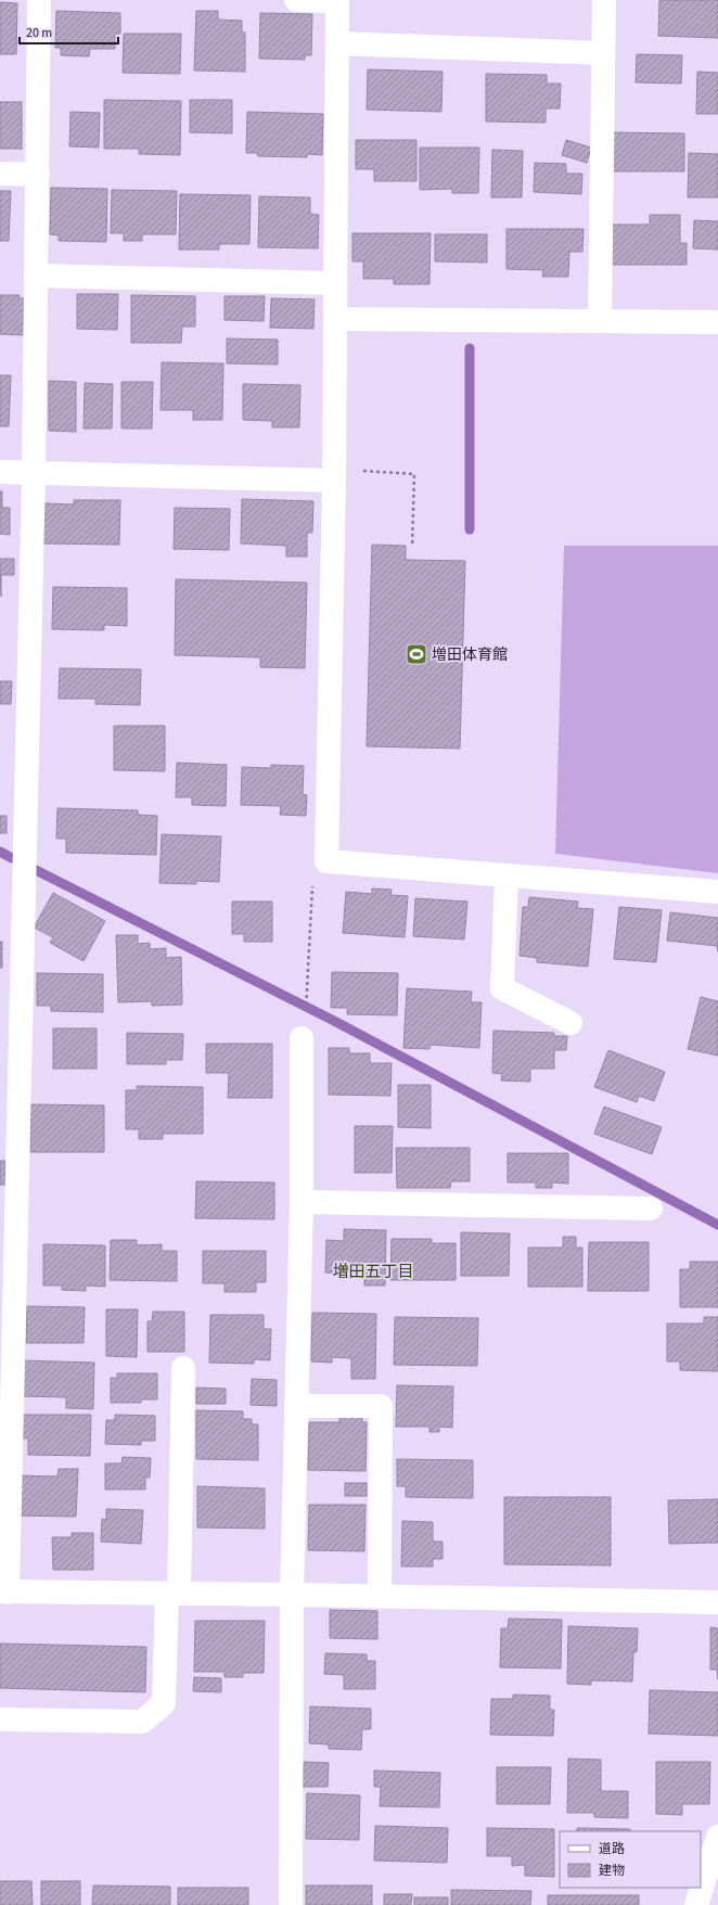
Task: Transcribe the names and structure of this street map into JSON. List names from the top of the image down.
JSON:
{
  "districts": ["増田五丁目"],
  "places": {
    "sports": ["増田体育館"]
  },
  "legend": ["道路", "建物"],
  "scale_bar": "20 m"
}
